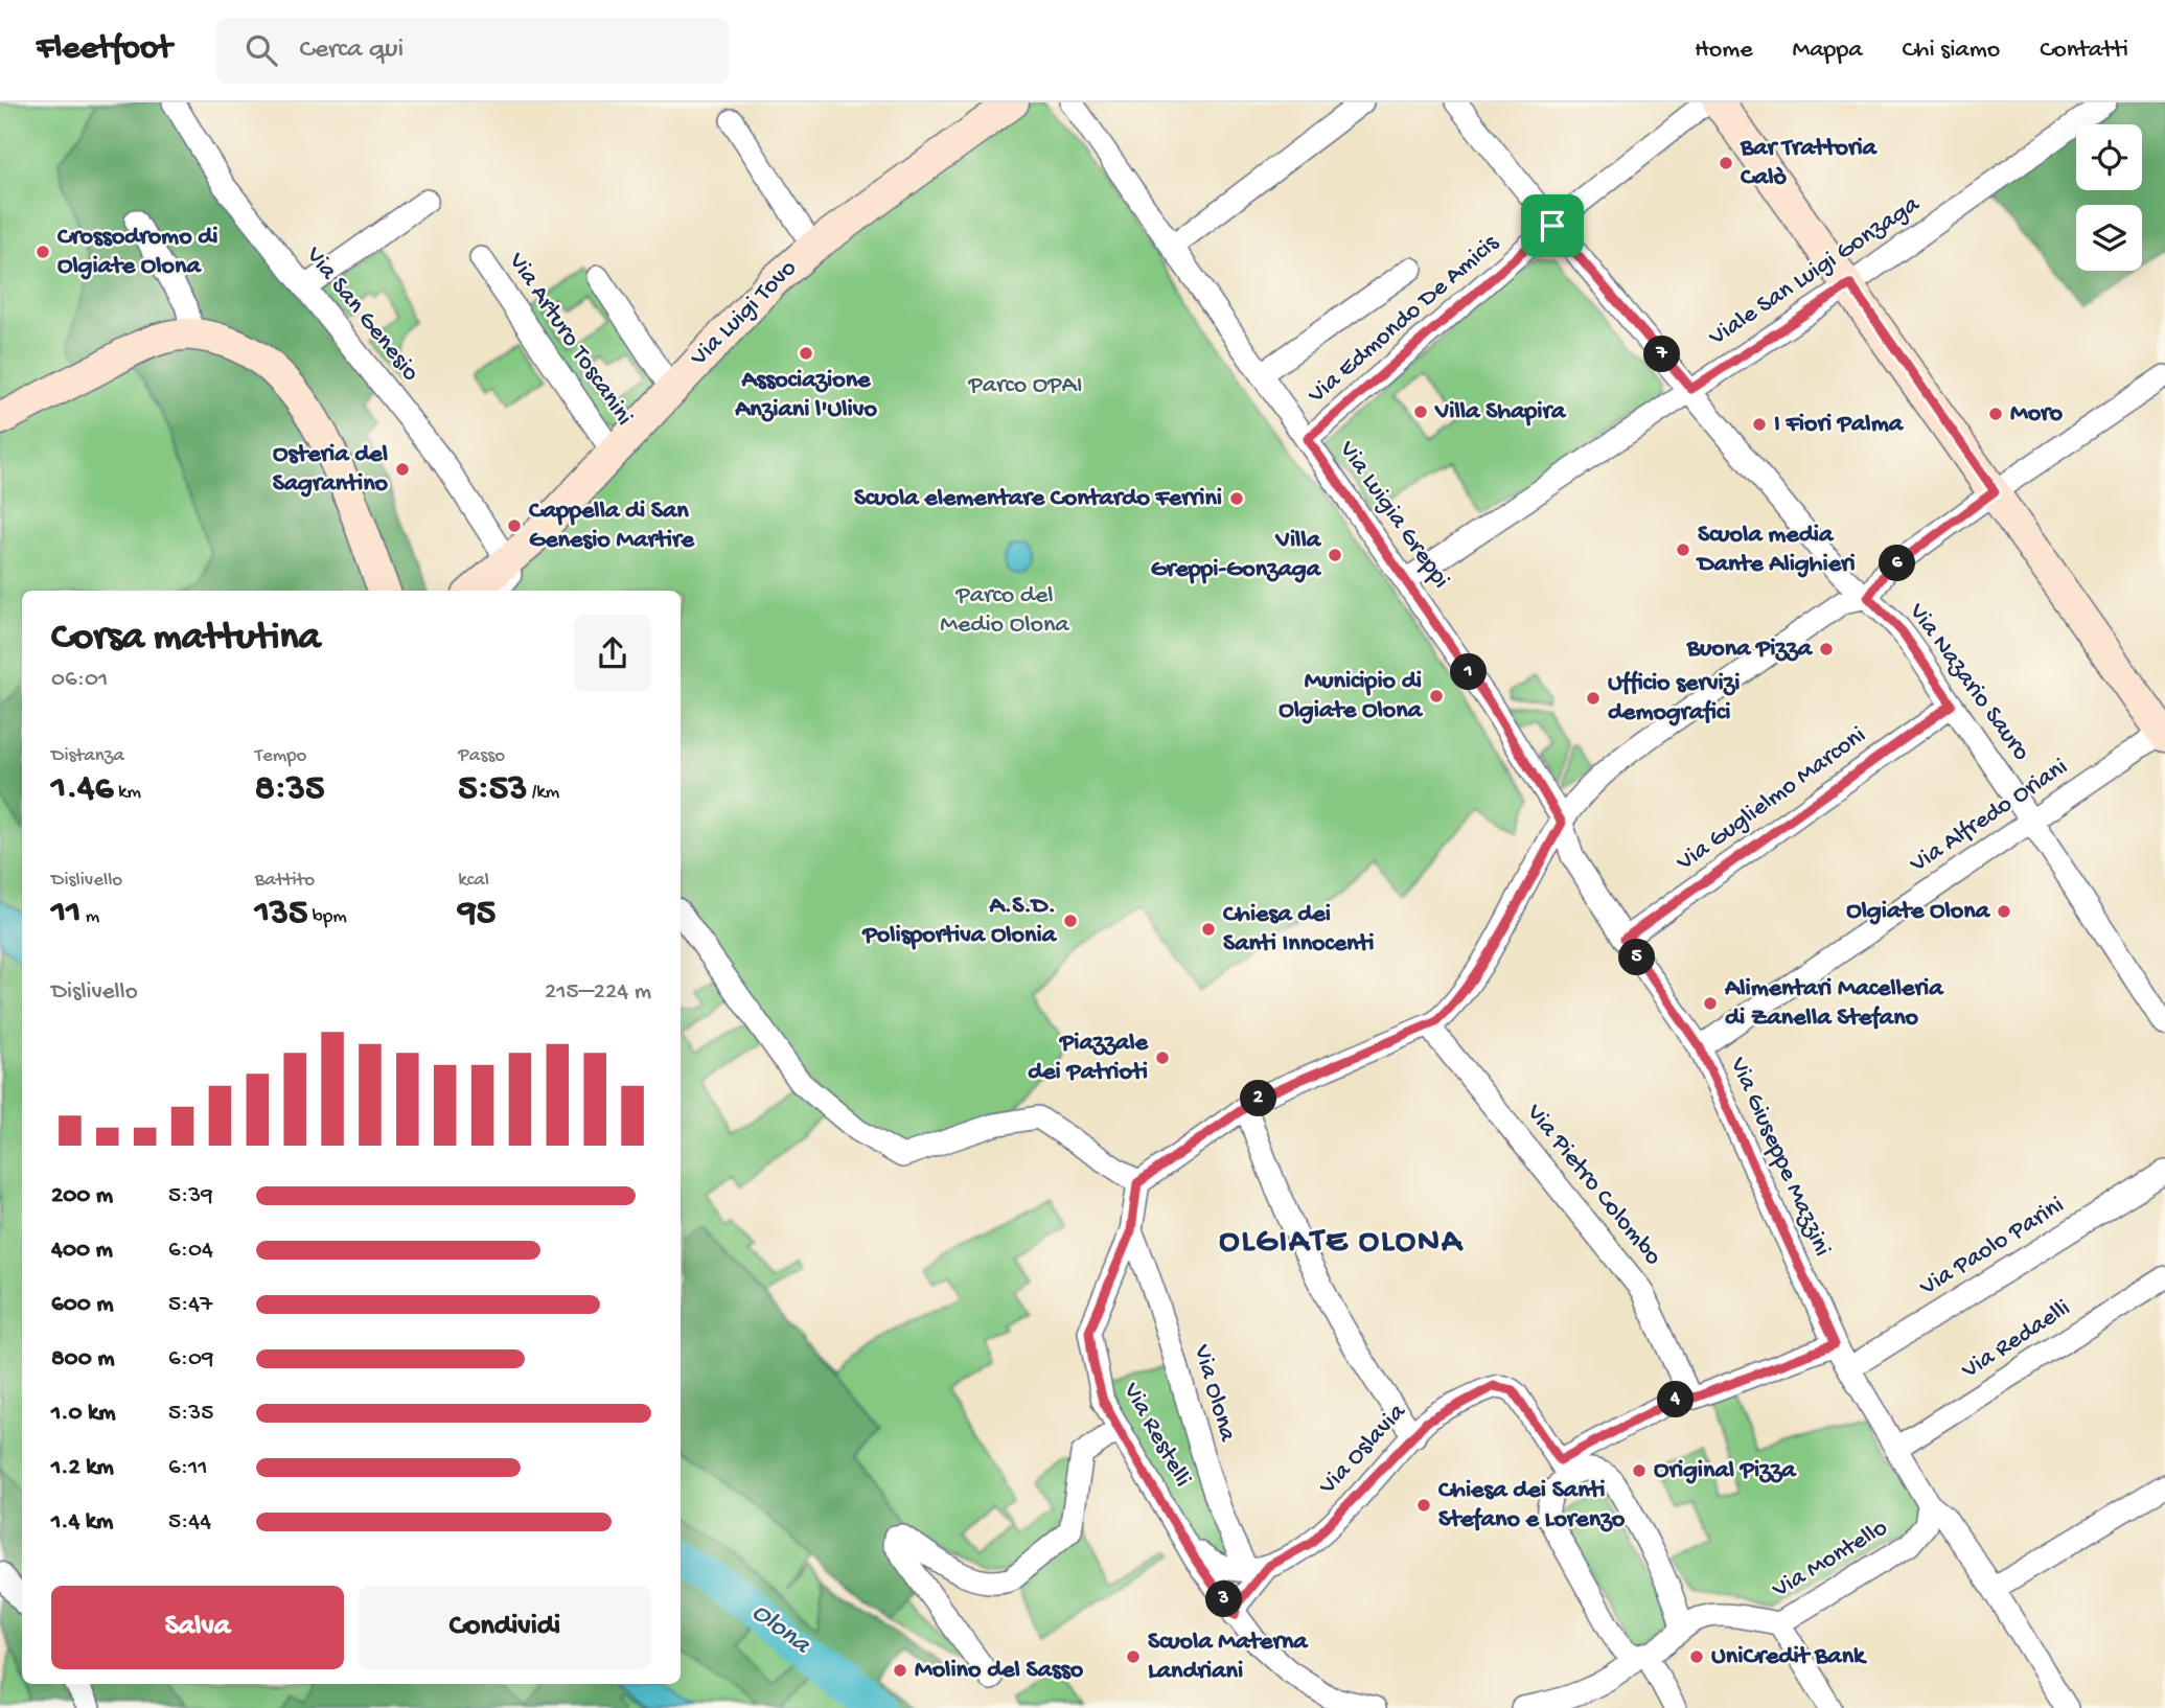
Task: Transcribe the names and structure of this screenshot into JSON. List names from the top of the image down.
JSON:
{
  "streets": {
    "street": [
      "Viale San Luigi Gonzaga",
      "Via Luigi Tovo",
      "Via San Genesio",
      "Via Edmondo De Amicis",
      "Via Arturo Toscanini",
      "Via Luigia Greppi",
      "Via Nazario Sauro",
      "Via Guglielmo Marconi",
      "Via Alfredo Oriani",
      "Via Giuseppe Mazzini",
      "Via Pietro Colombo",
      "Via Paolo Parini",
      "Via Redaelli",
      "Via Olona",
      "Via Restelli",
      "Via Oslavia",
      "Via Montello"
    ]
  },
  "crossings": [
    ["Viale San Luigi Gonzaga", "Via Luigia Greppi"],
    ["Viale San Luigi Gonzaga", "Via Nazario Sauro"],
    ["Via Luigi Tovo", "Via San Genesio"],
    ["Via Luigi Tovo", "Via Arturo Toscanini"],
    ["Via Edmondo De Amicis", "Via Luigia Greppi"],
    ["Via Edmondo De Amicis", "Via Nazario Sauro"],
    ["Via Luigia Greppi", "Via Giuseppe Mazzini"],
    ["Via Nazario Sauro", "Via Guglielmo Marconi"],
    ["Via Nazario Sauro", "Via Alfredo Oriani"],
    ["Via Guglielmo Marconi", "Via Giuseppe Mazzini"],
    ["Via Alfredo Oriani", "Via Giuseppe Mazzini"],
    ["Via Giuseppe Mazzini", "Via Paolo Parini"],
    ["Via Giuseppe Mazzini", "Via Redaelli"],
    ["Via Giuseppe Mazzini", "Via Montello"],
    ["Via Olona", "Via Restelli"],
    ["Via Olona", "Via Oslavia"],
    ["Via Restelli", "Via Oslavia"]
  ],
  "districts": ["OLGIATE OLONA"],
  "water": ["Olona"],
  "parks": ["Parco OPAI", "Parco del Medio Olona"],
  "places": [
    "Bar Trattoria Calò",
    "Crossodromo di Olgiate Olona",
    "Associazione Anziani l'Ulivo",
    "Villa Shapira",
    "Moro",
    "I Fiori Palma",
    "Osteria del Sagrantino",
    "Scuola elementare Contardo Ferrini",
    "Cappella di San Genesio Martire",
    "Scuola media Dante Alighieri",
    "Villa Greppi-Gonzaga",
    "Buona Pizza",
    "Municipio di Olgiate Olona",
    "Ufficio servizi demografici",
    "Olgiate Olona",
    "A.S.D. Polisportiva Olonia",
    "Chiesa dei Santi Innocenti",
    "Alimentari Macelleria di Zanella Stefano",
    "Piazzale dei Patrioti",
    "Original Pizza",
    "Chiesa dei Santi Stefano e Lorenzo",
    "Scuola Materna Landriani",
    "UniCredit Bank",
    "Molino del Sasso"
  ],
  "page": {
    "header": "Fleetfoot",
    "search": "Cerca qui",
    "nav": [
      "Home",
      "Mappa",
      "Chi siamo",
      "Contatti"
    ],
    "pins": [
      "7",
      "6",
      "1",
      "5",
      "2",
      "4",
      "3"
    ],
    "heading": ["Corsa mattutina", "06:01"],
    "stats": [
      ["Distanza", "1.46 km"],
      ["Tempo", "8:35"],
      ["Passo", "5:53 /km"],
      ["Dislivello", "11 m"],
      ["Battito", "135 bpm"],
      ["kcal", "95"]
    ],
    "chart": ["Dislivello", "215–224 m"],
    "list": [
      {
        "name": "200 m",
        "note": "5:39"
      },
      {
        "name": "400 m",
        "note": "6:04"
      },
      {
        "name": "600 m",
        "note": "5:47"
      },
      {
        "name": "800 m",
        "note": "6:09"
      },
      {
        "name": "1.0 km",
        "note": "5:35"
      },
      {
        "name": "1.2 km",
        "note": "6:11"
      },
      {
        "name": "1.4 km",
        "note": "5:44"
      }
    ],
    "buttons": ["Salva", "Condividi"]
  }
}
